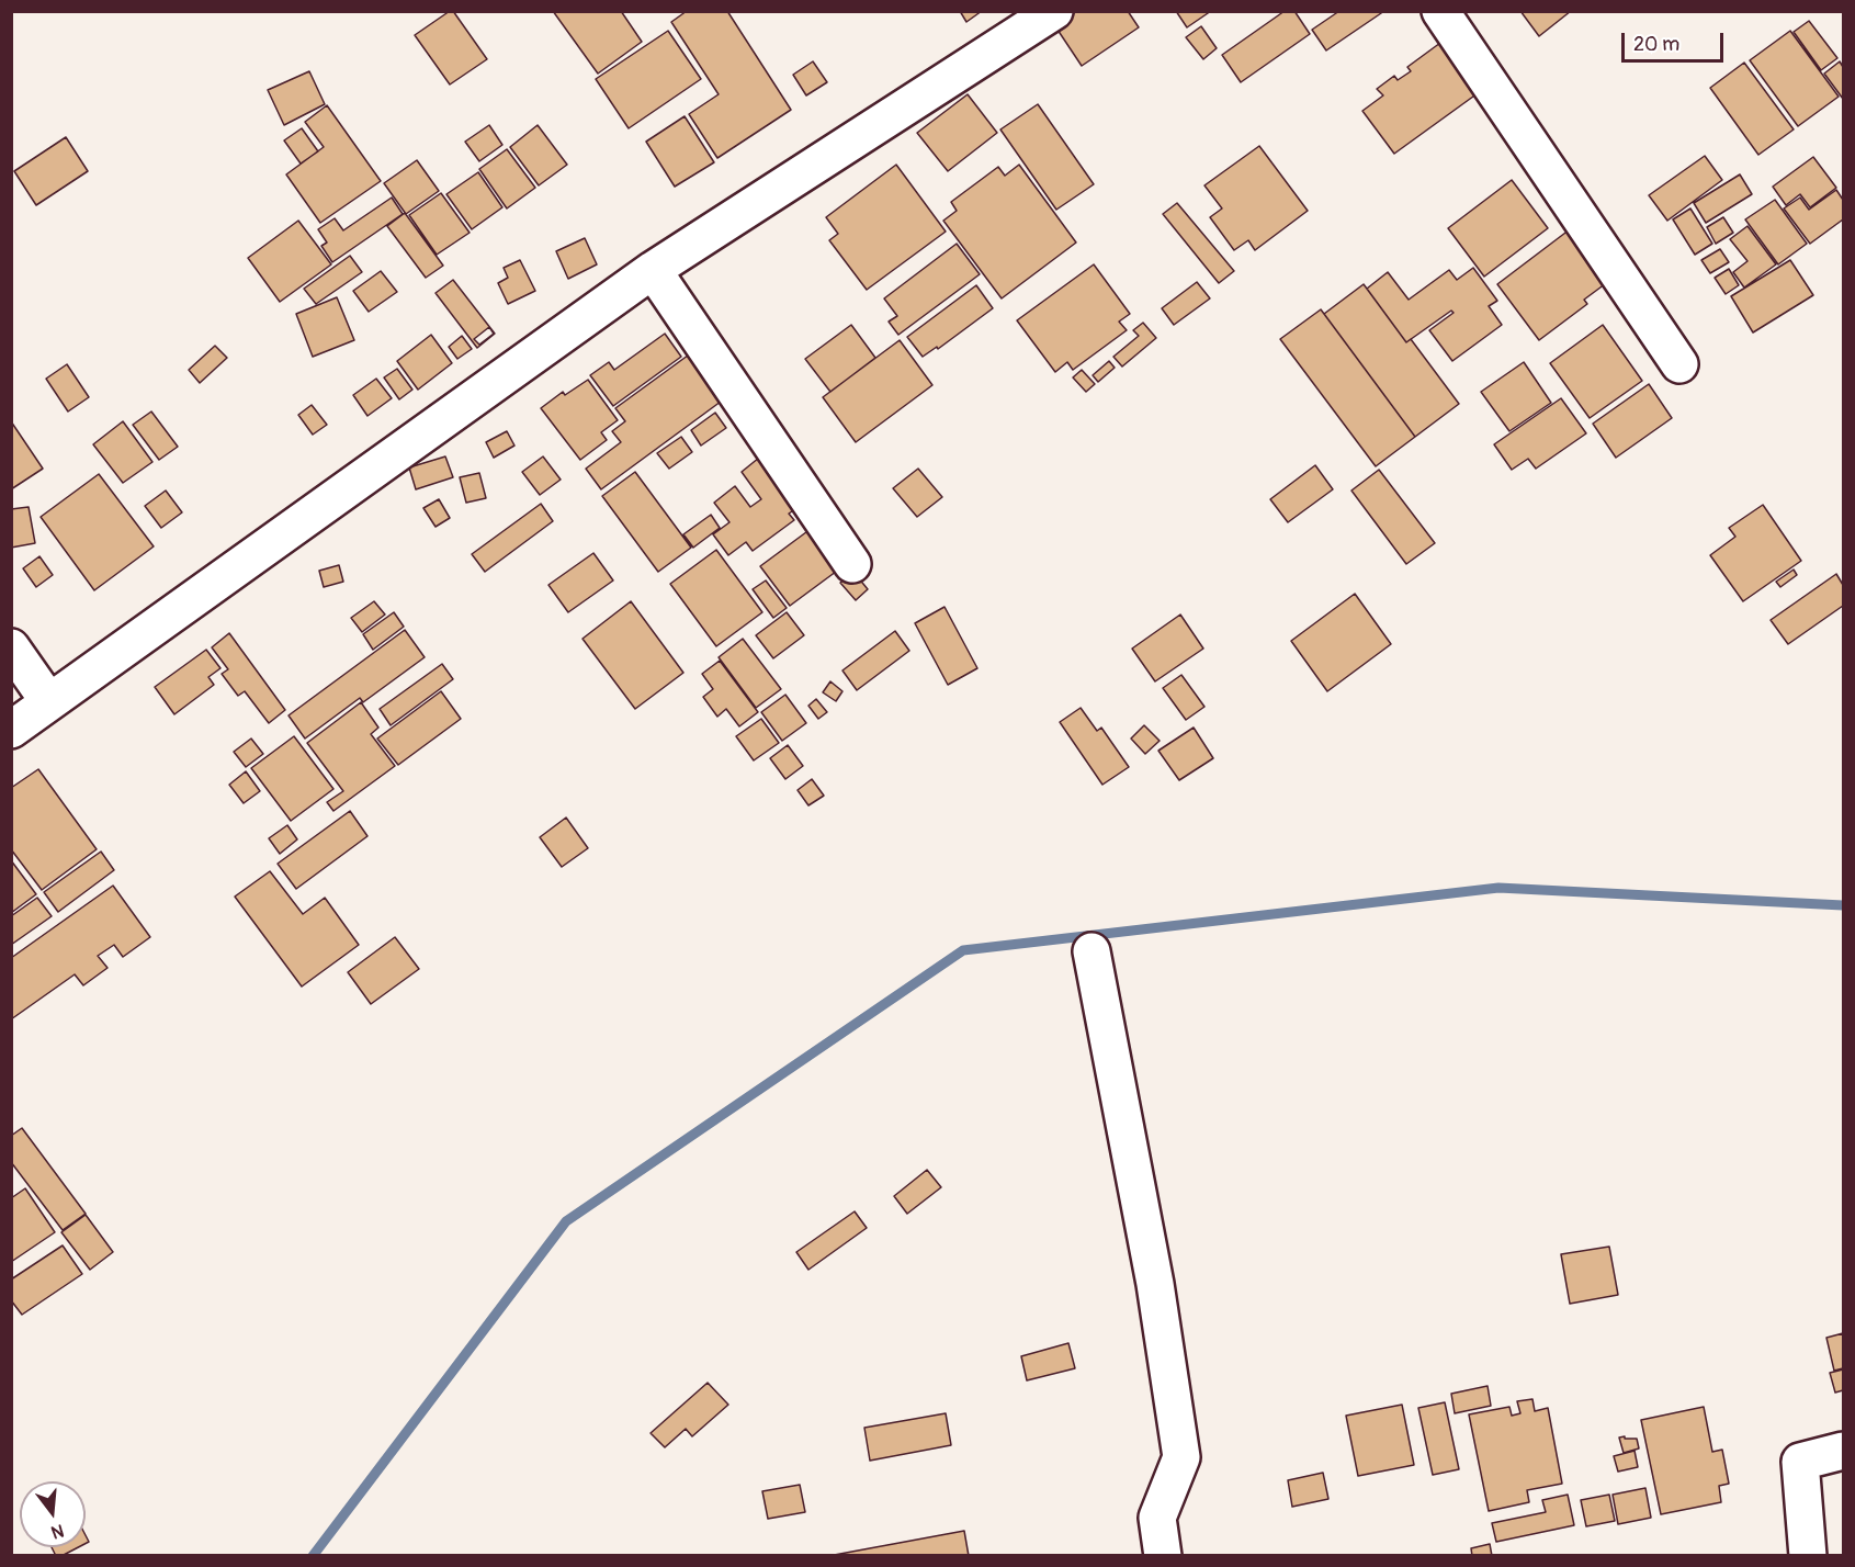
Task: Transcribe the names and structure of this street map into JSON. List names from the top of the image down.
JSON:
{
  "scale_bar": "20 m",
  "north": "bottom"
}
